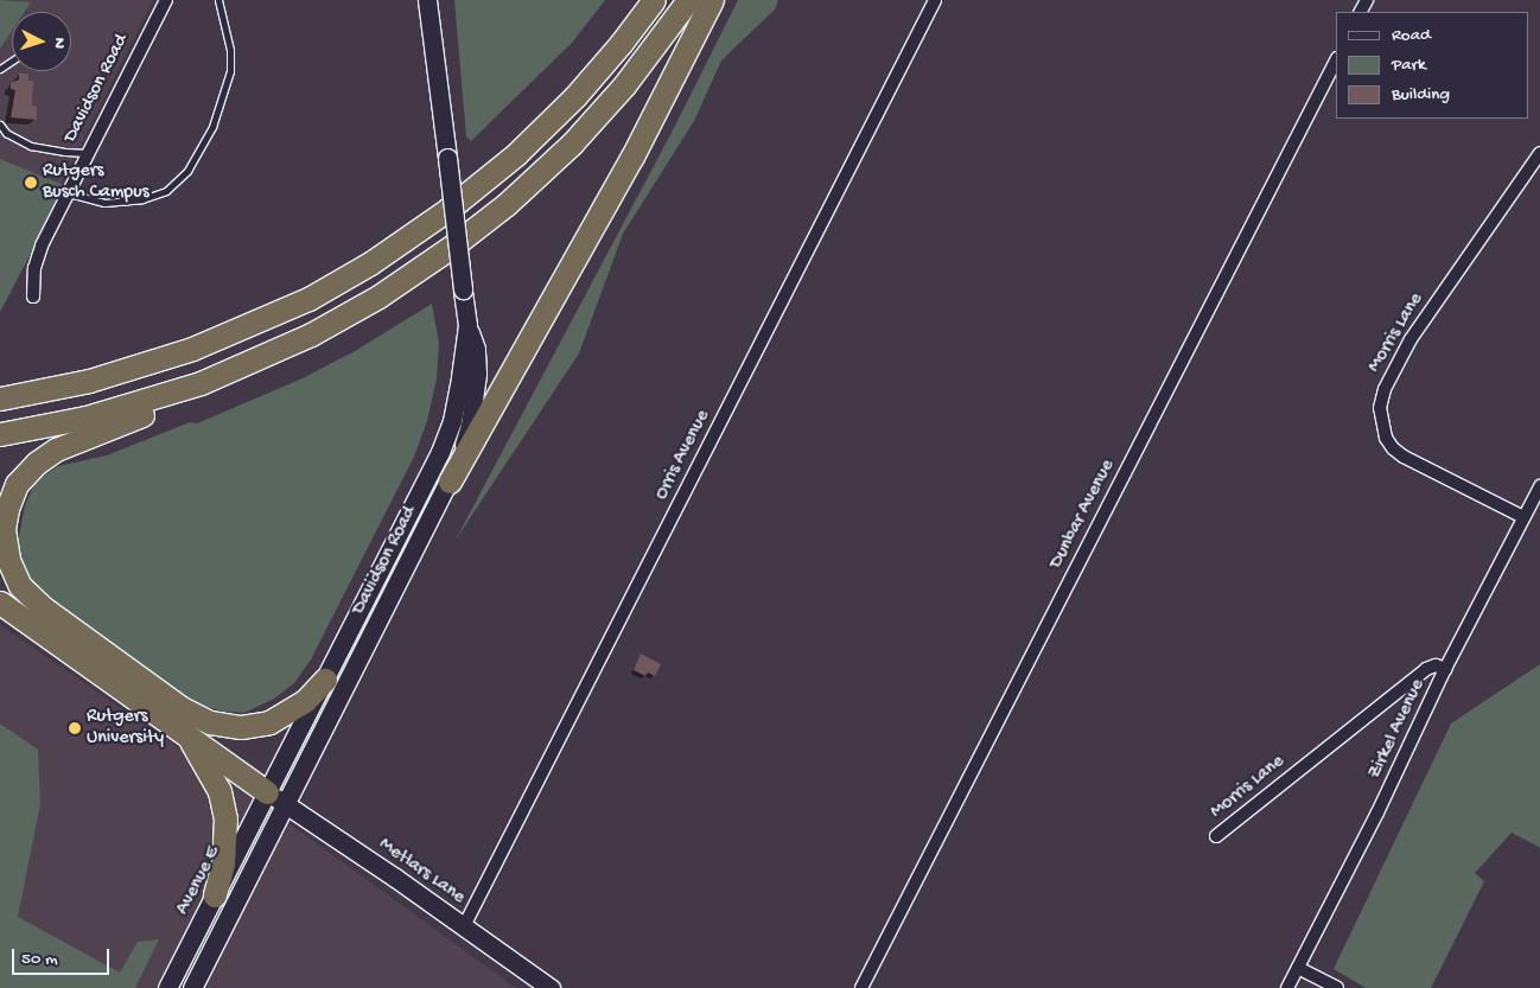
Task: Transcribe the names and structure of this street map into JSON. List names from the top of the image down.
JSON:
{
  "streets": {
    "main road": ["Davidson Road", "Metlars Lane", "Avenue E"],
    "street": [
      "Morris Lane",
      "Orris Avenue",
      "Dunbar Avenue",
      "Zirkel Avenue"
    ]
  },
  "crossings": [
    ["Davidson Road", "Metlars Lane"],
    ["Davidson Road", "Avenue E"],
    ["Morris Lane", "Zirkel Avenue"],
    ["Orris Avenue", "Metlars Lane"],
    ["Metlars Lane", "Avenue E"]
  ],
  "places": ["Rutgers Busch Campus", "Rutgers University"],
  "legend": ["Road", "Park", "Building"],
  "scale_bar": "50 m",
  "north": "right"
}
